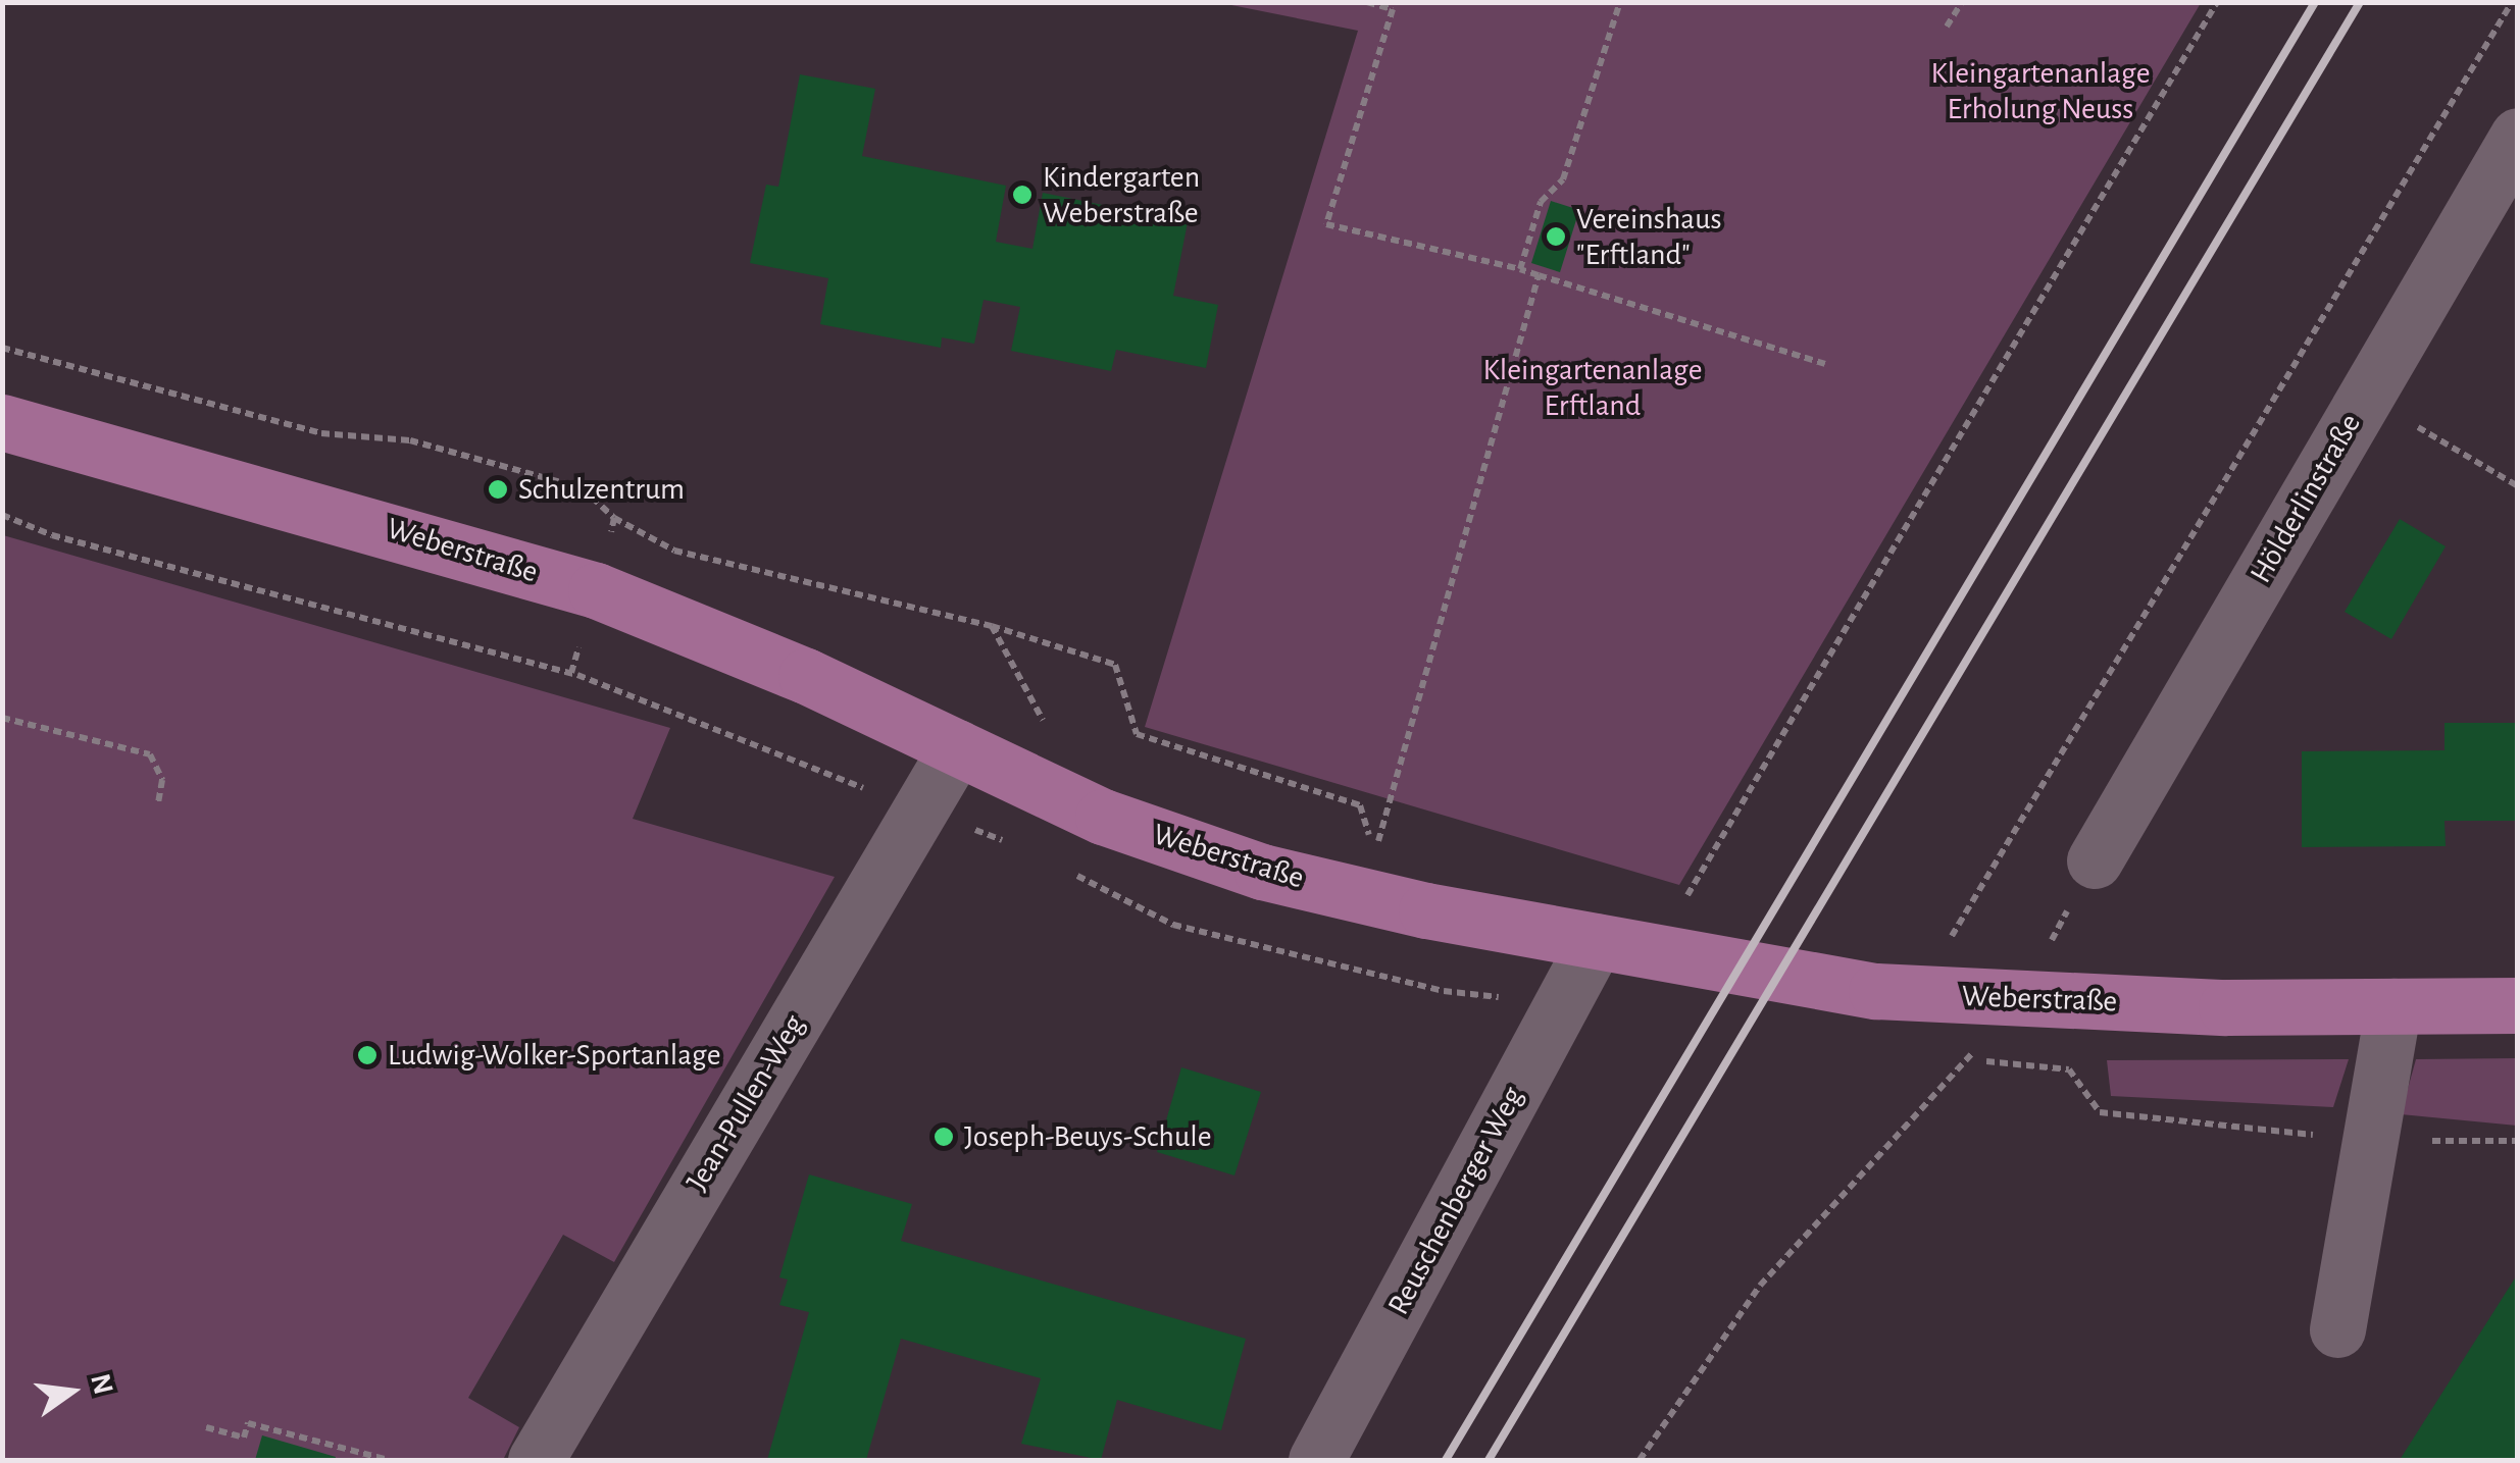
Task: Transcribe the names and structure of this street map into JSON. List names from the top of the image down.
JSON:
{
  "streets": {
    "main road": ["Weberstraße"],
    "street": ["Hölderlinstraße", "Jean-Pullen-Weg", "Reuschenberger Weg"]
  },
  "crossings": [
    ["Weberstraße", "Jean-Pullen-Weg"],
    ["Weberstraße", "Reuschenberger Weg"]
  ],
  "parks": ["Kleingartenanlage Erholung Neuss", "Kleingartenanlage Erftland"],
  "places": [
    "Kindergarten Weberstraße",
    "Vereinshaus \"Erftland\"",
    "Schulzentrum",
    "Ludwig-Wolker-Sportanlage",
    "Joseph-Beuys-Schule"
  ],
  "north": "right"
}
